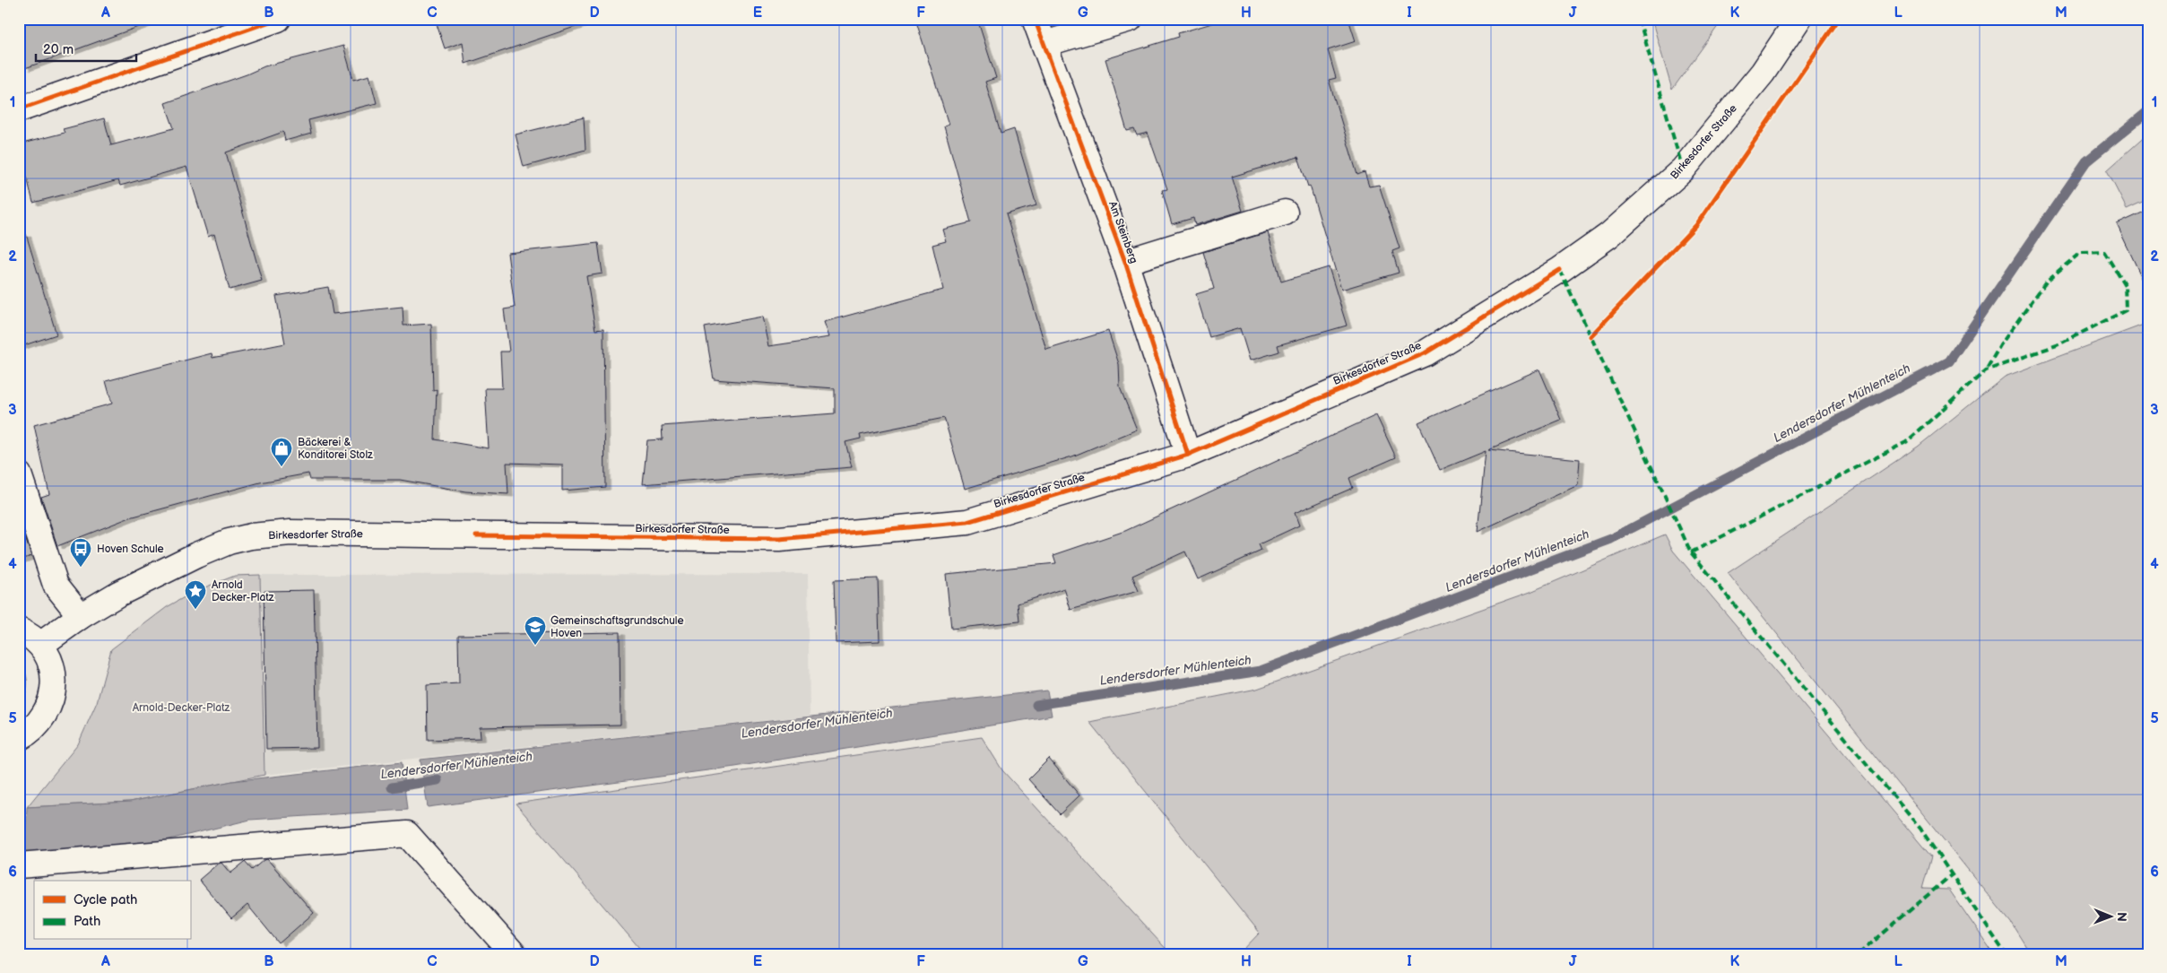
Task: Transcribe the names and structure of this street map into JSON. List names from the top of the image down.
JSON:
{
  "streets": {
    "main road": ["Birkesdorfer Straße", "Am Steinberg"]
  },
  "crossings": [
    ["Birkesdorfer Straße", "Am Steinberg"]
  ],
  "water": ["Lendersdorfer Mühlenteich"],
  "parks": ["Arnold-Decker-Platz"],
  "places": {
    "shop": ["Bäckerei & Konditorei Stolz"],
    "bus stop": ["Hoven Schule"],
    "place": ["Arnold Decker-Platz"],
    "school or university": ["Gemeinschaftsgrundschule Hoven"]
  },
  "legend": ["Cycle path", "Path"],
  "scale_bar": "20 m",
  "north": "right",
  "grid": {
    "columns": [
      "A",
      "B",
      "C",
      "D",
      "E",
      "F",
      "G",
      "H",
      "I",
      "J",
      "K",
      "L",
      "M"
    ],
    "rows": [
      "1",
      "2",
      "3",
      "4",
      "5",
      "6"
    ]
  }
}
